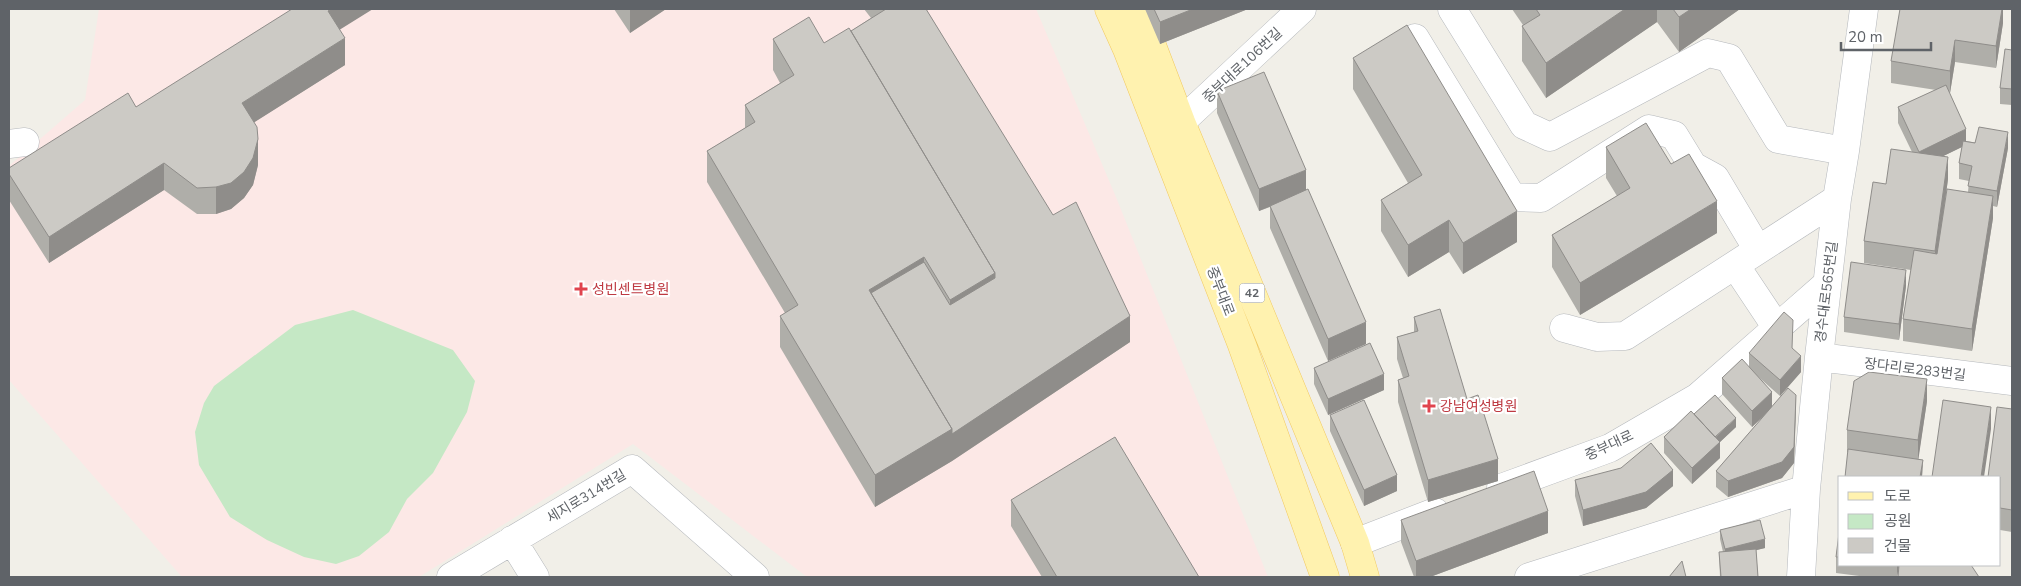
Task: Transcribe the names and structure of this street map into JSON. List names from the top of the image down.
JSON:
{
  "streets": {
    "main road": ["중부대로", "42"],
    "street": [
      "중부대로106번길",
      "경수대로565번길",
      "장다리로283번길",
      "세지로314번길"
    ]
  },
  "crossings": [
    ["중부대로106번길", "중부대로"],
    ["중부대로", "경수대로565번길"],
    ["경수대로565번길", "장다리로283번길"]
  ],
  "places": {
    "health": ["성빈센트병원", "강남여성병원"]
  },
  "legend": ["도로", "공원", "건물"],
  "scale_bar": "20 m"
}
